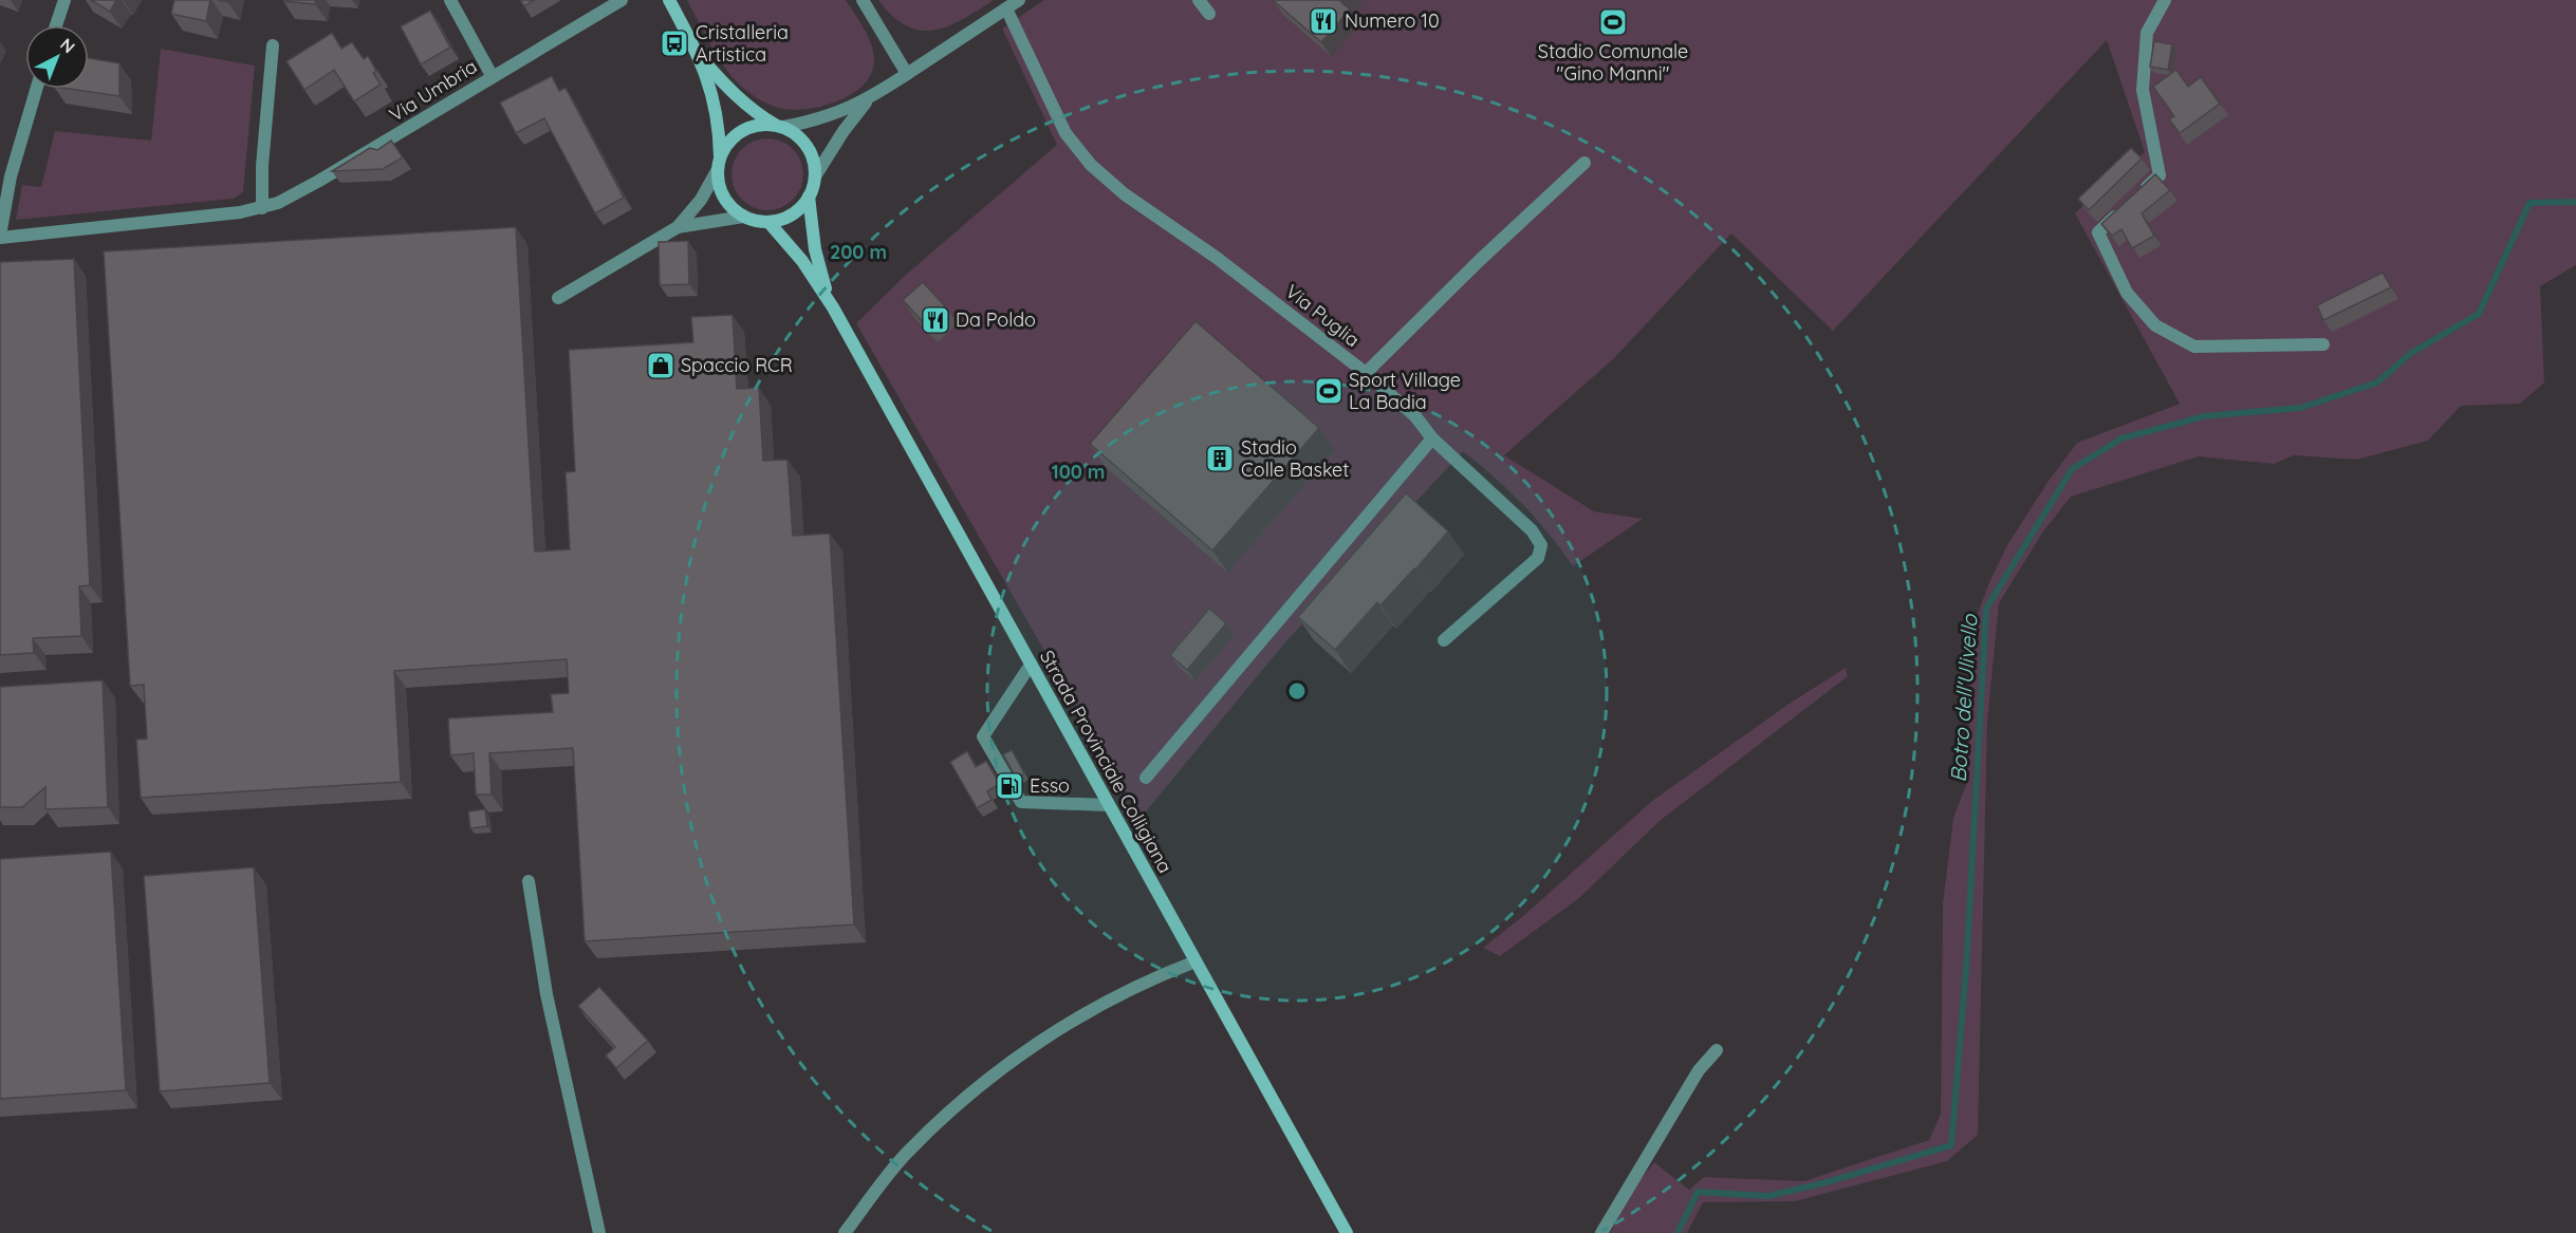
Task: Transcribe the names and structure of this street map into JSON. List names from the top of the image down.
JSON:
{
  "streets": {
    "main road": ["Strada Provinciale Colligiana"],
    "street": ["Via Umbria", "Via Puglia"]
  },
  "water": ["Botro dell'Ulivello"],
  "places": {
    "restaurant": ["Numero 10", "Da Poldo"],
    "sports": ["Stadio Comunale \"Gino Manni\"", "Sport Village La Badia"],
    "bus stop": ["Cristalleria Artistica"],
    "shop": ["Spaccio RCR"],
    "building": ["Stadio Colle Basket"],
    "fuel station": ["Esso"]
  },
  "north": "top right",
  "rings": ["200 m", "100 m"]
}
